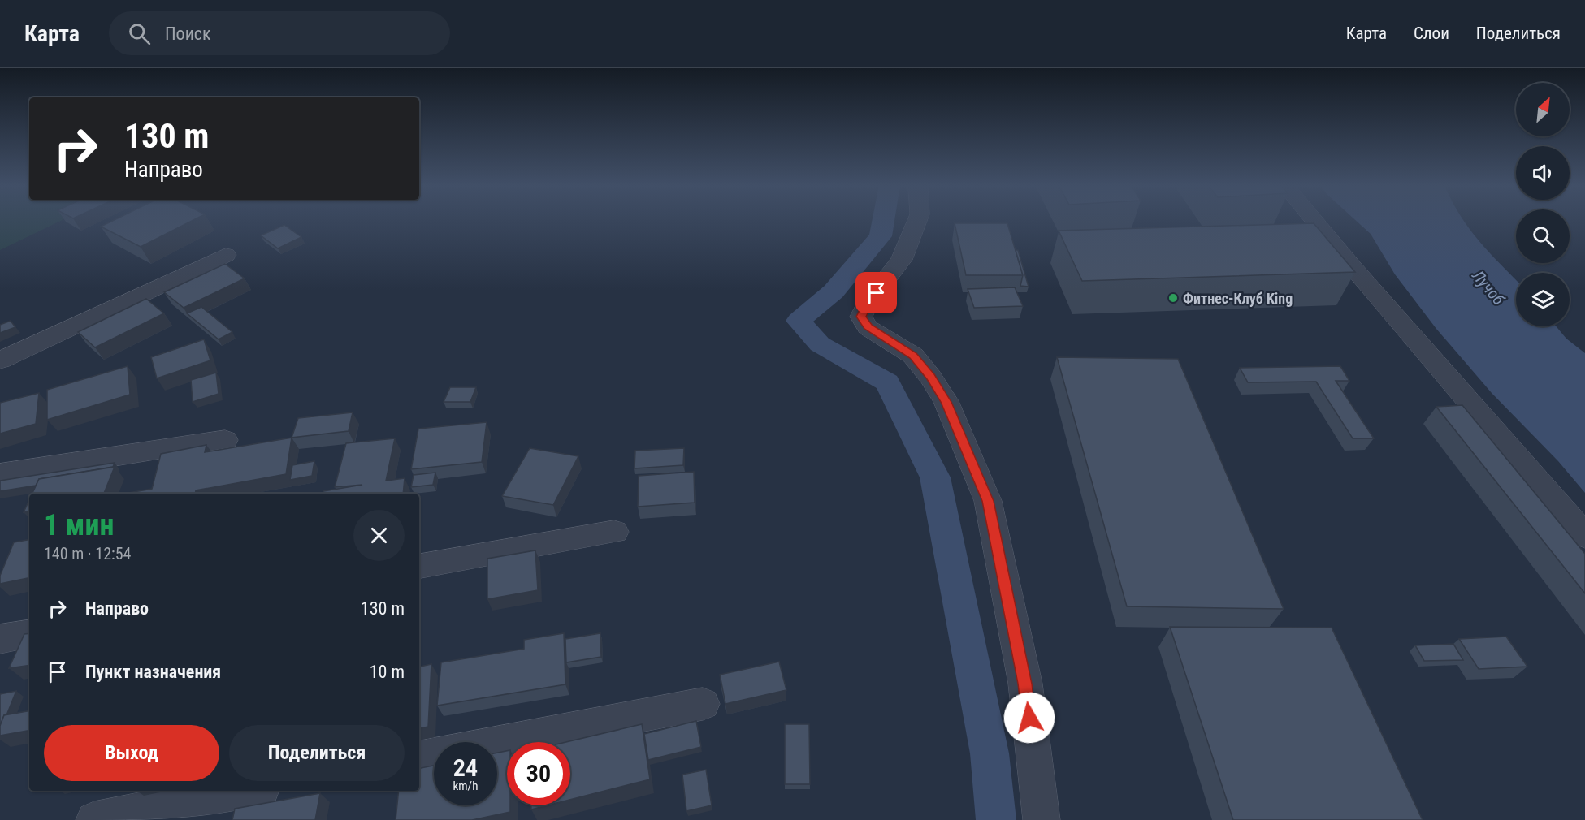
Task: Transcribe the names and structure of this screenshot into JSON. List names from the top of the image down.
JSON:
{
  "water": ["Лучоб"],
  "places": ["Фитнес-Клуб King"],
  "north": "top right",
  "page": {
    "header": "Карта",
    "search": "Поиск",
    "nav": ["Карта", "Слои", "Поделиться"],
    "turn": ["130 m", "Направо"],
    "heading": ["1 мин", "140 m · 12:54"],
    "list": [
      {
        "name": "Направо",
        "value": "130 m"
      },
      {
        "name": "Пункт назначения",
        "value": "10 m"
      }
    ],
    "buttons": ["Выход", "Поделиться"],
    "speed": "24 km/h",
    "limit": "30"
  }
}
